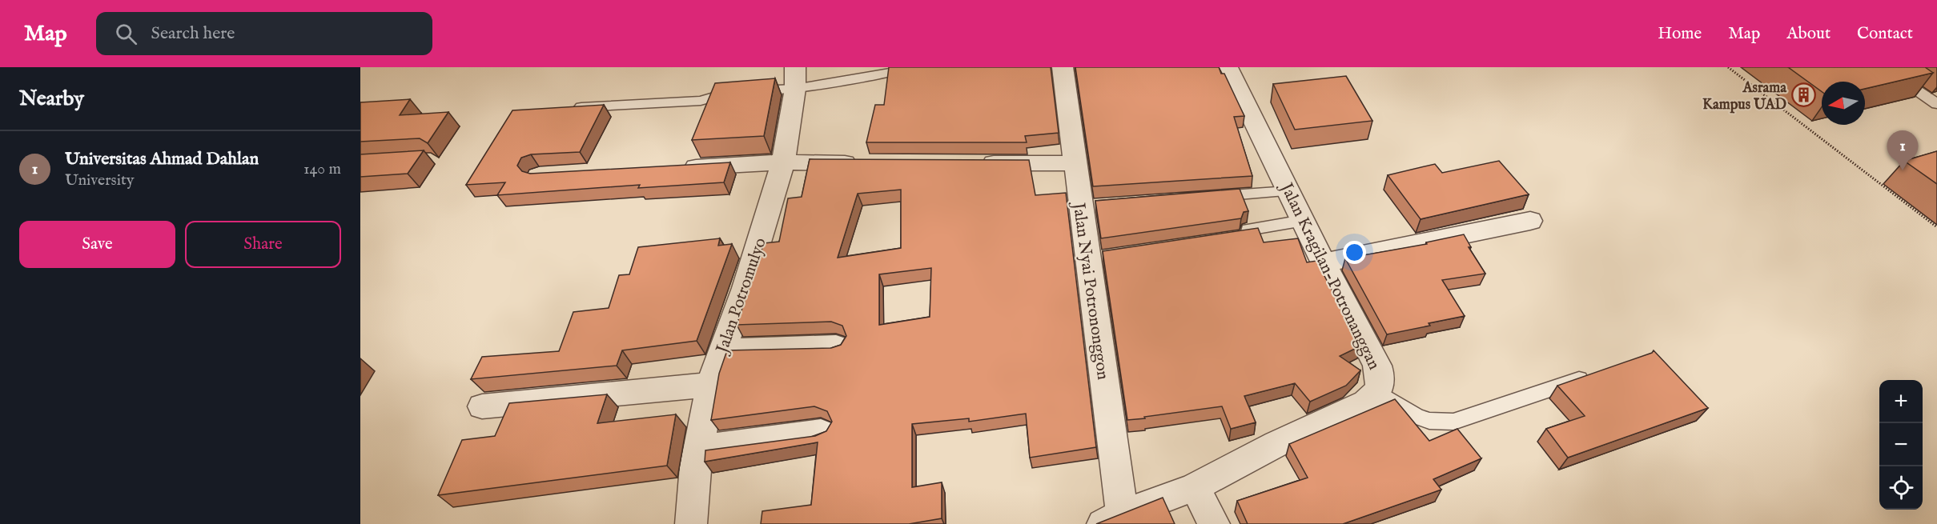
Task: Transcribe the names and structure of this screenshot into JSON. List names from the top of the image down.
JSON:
{
  "streets": {
    "street": ["Jalan Kragilan-Potronanggan", "Jalan Nyai Potrononggon", "Jalan Potromulyo"]
  },
  "crossings": [
    ["Jalan Kragilan-Potronanggan", "Jalan Nyai Potrononggon"]
  ],
  "places": {
    "building": ["Asrama Kampus UAD"]
  },
  "north": "left",
  "page": {
    "header": "Map",
    "search": "Search here",
    "nav": [
      "Home",
      "Map",
      "About",
      "Contact"
    ],
    "heading": "Nearby",
    "list": [
      {
        "mark": "1",
        "name": "Universitas Ahmad Dahlan",
        "note": "University",
        "value": "140 m"
      }
    ],
    "pins": "1",
    "buttons": ["Save", "Share"],
    "map_buttons": ["+", "−"]
  }
}
